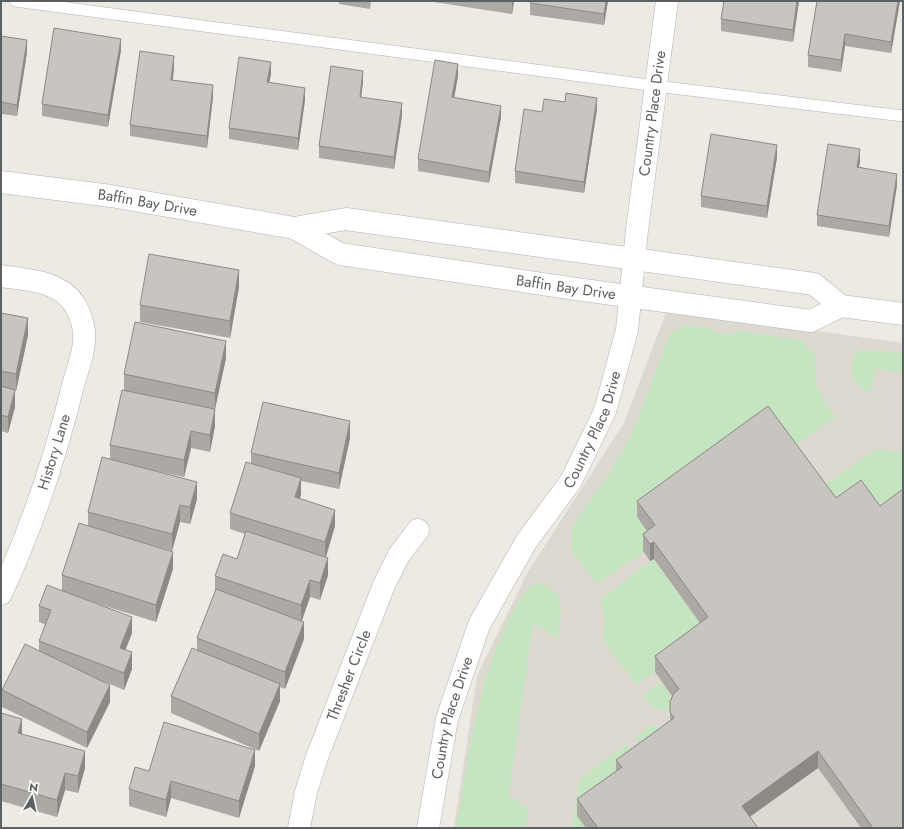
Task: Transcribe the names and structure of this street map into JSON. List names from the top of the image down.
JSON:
{
  "streets": {
    "street": [
      "Country Place Drive",
      "Baffin Bay Drive",
      "History Lane",
      "Thresher Circle"
    ]
  },
  "crossings": [
    ["Country Place Drive", "Baffin Bay Drive"]
  ],
  "north": "top"
}
